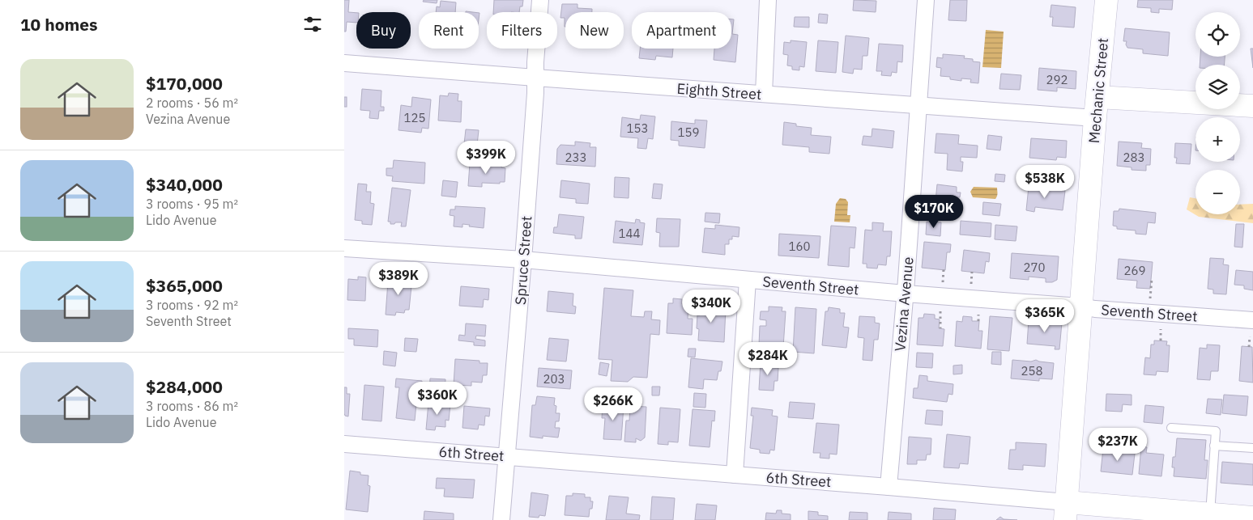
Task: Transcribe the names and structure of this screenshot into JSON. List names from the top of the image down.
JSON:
{
  "streets": {
    "main road": ["Mechanic Street", "6th Street"],
    "street": [
      "Eighth Street",
      "Spruce Street",
      "Seventh Street",
      "Vezina Avenue"
    ]
  },
  "crossings": [
    ["Mechanic Street", "Eighth Street"],
    ["Mechanic Street", "Seventh Street"],
    ["Mechanic Street", "6th Street"],
    ["Eighth Street", "Spruce Street"],
    ["Eighth Street", "Vezina Avenue"],
    ["Spruce Street", "Seventh Street"],
    ["Spruce Street", "6th Street"],
    ["Seventh Street", "Vezina Avenue"],
    ["Vezina Avenue", "6th Street"]
  ],
  "house_numbers": [
    "292",
    "125",
    "153",
    "159",
    "233",
    "283",
    "144",
    "160",
    "270",
    "269",
    "258",
    "203"
  ],
  "page": {
    "heading": "10 homes",
    "map_buttons": ["+", "−"],
    "chip": [
      "Buy",
      "Rent",
      "Filters",
      "New",
      "Apartment"
    ],
    "list": [
      {
        "name": "$170,000",
        "note": "2 rooms · 56 m² · Vezina Avenue"
      },
      {
        "name": "$340,000",
        "note": "3 rooms · 95 m² · Lido Avenue"
      },
      {
        "name": "$365,000",
        "note": "3 rooms · 92 m² · Seventh Street"
      },
      {
        "name": "$284,000",
        "note": "3 rooms · 86 m² · Lido Avenue"
      }
    ],
    "price": [
      "$399K",
      "$538K",
      "$170K",
      "$389K",
      "$340K",
      "$365K",
      "$284K",
      "$360K",
      "$266K",
      "$237K"
    ]
  }
}
